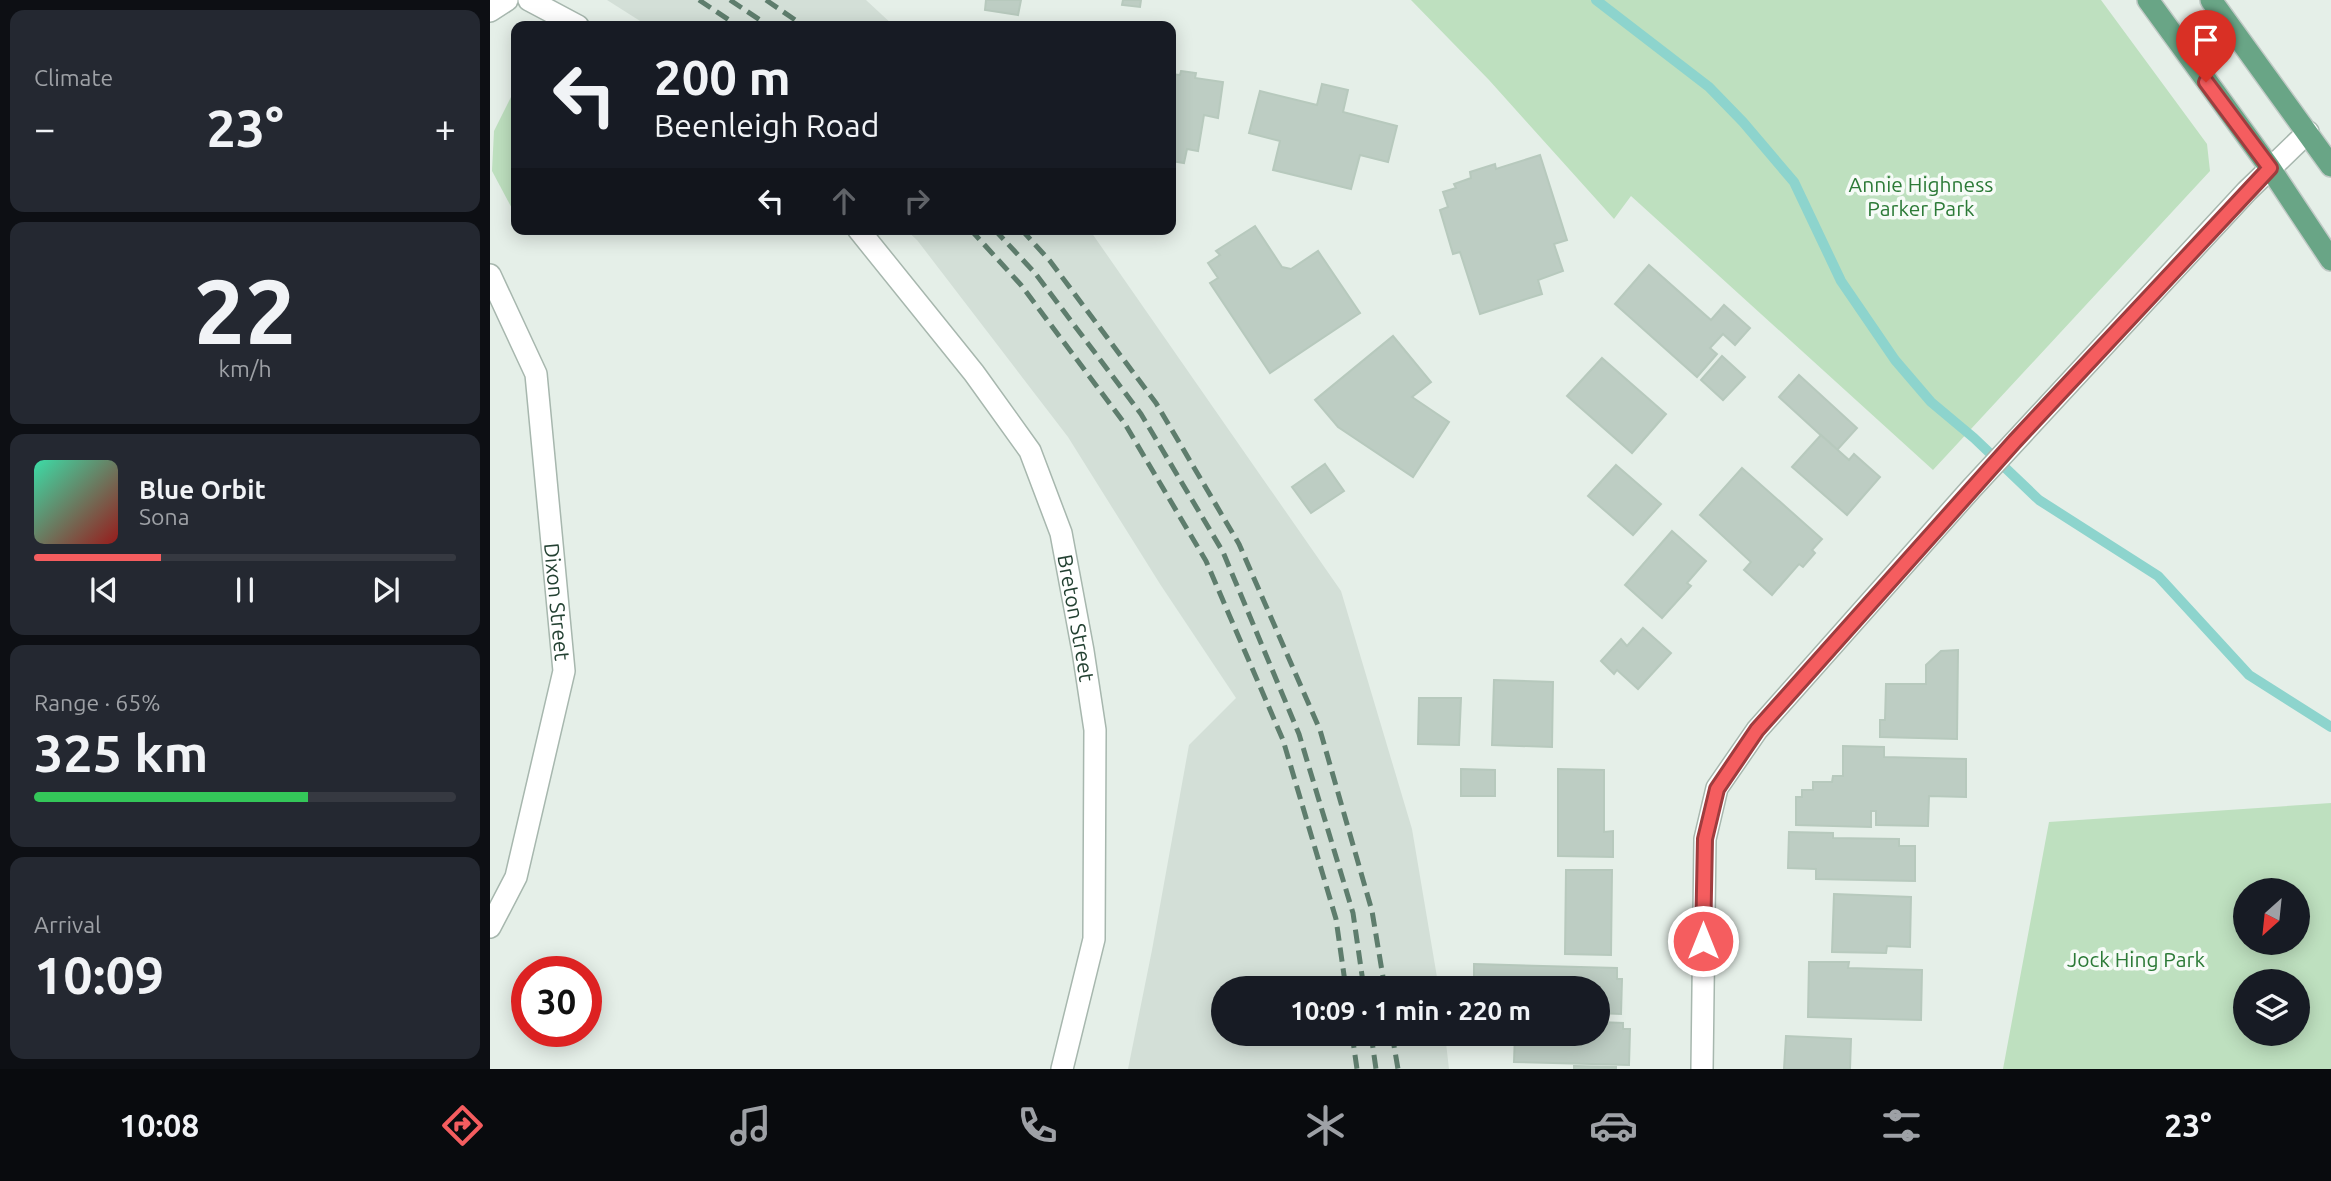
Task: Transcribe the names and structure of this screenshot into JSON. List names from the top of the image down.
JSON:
{
  "streets": {
    "street": ["Dixon Street", "Breton Street"]
  },
  "parks": ["Annie Highness Parker Park", "Jock Hing Park"],
  "north": "bottom left",
  "page": {
    "tile": [
      "Climate",
      ["22", "km/h"],
      ["Range · 65%", "325 km"],
      ["Arrival", "10:09"]
    ],
    "turn": ["200 m", "Beenleigh Road"],
    "heat": ["−", "23°", "+"],
    "song": ["Blue Orbit", "Sona"],
    "limit": "30",
    "trip": "10:09 · 1 min · 220 m",
    "tabs": ["10:08", "23°"]
  }
}
